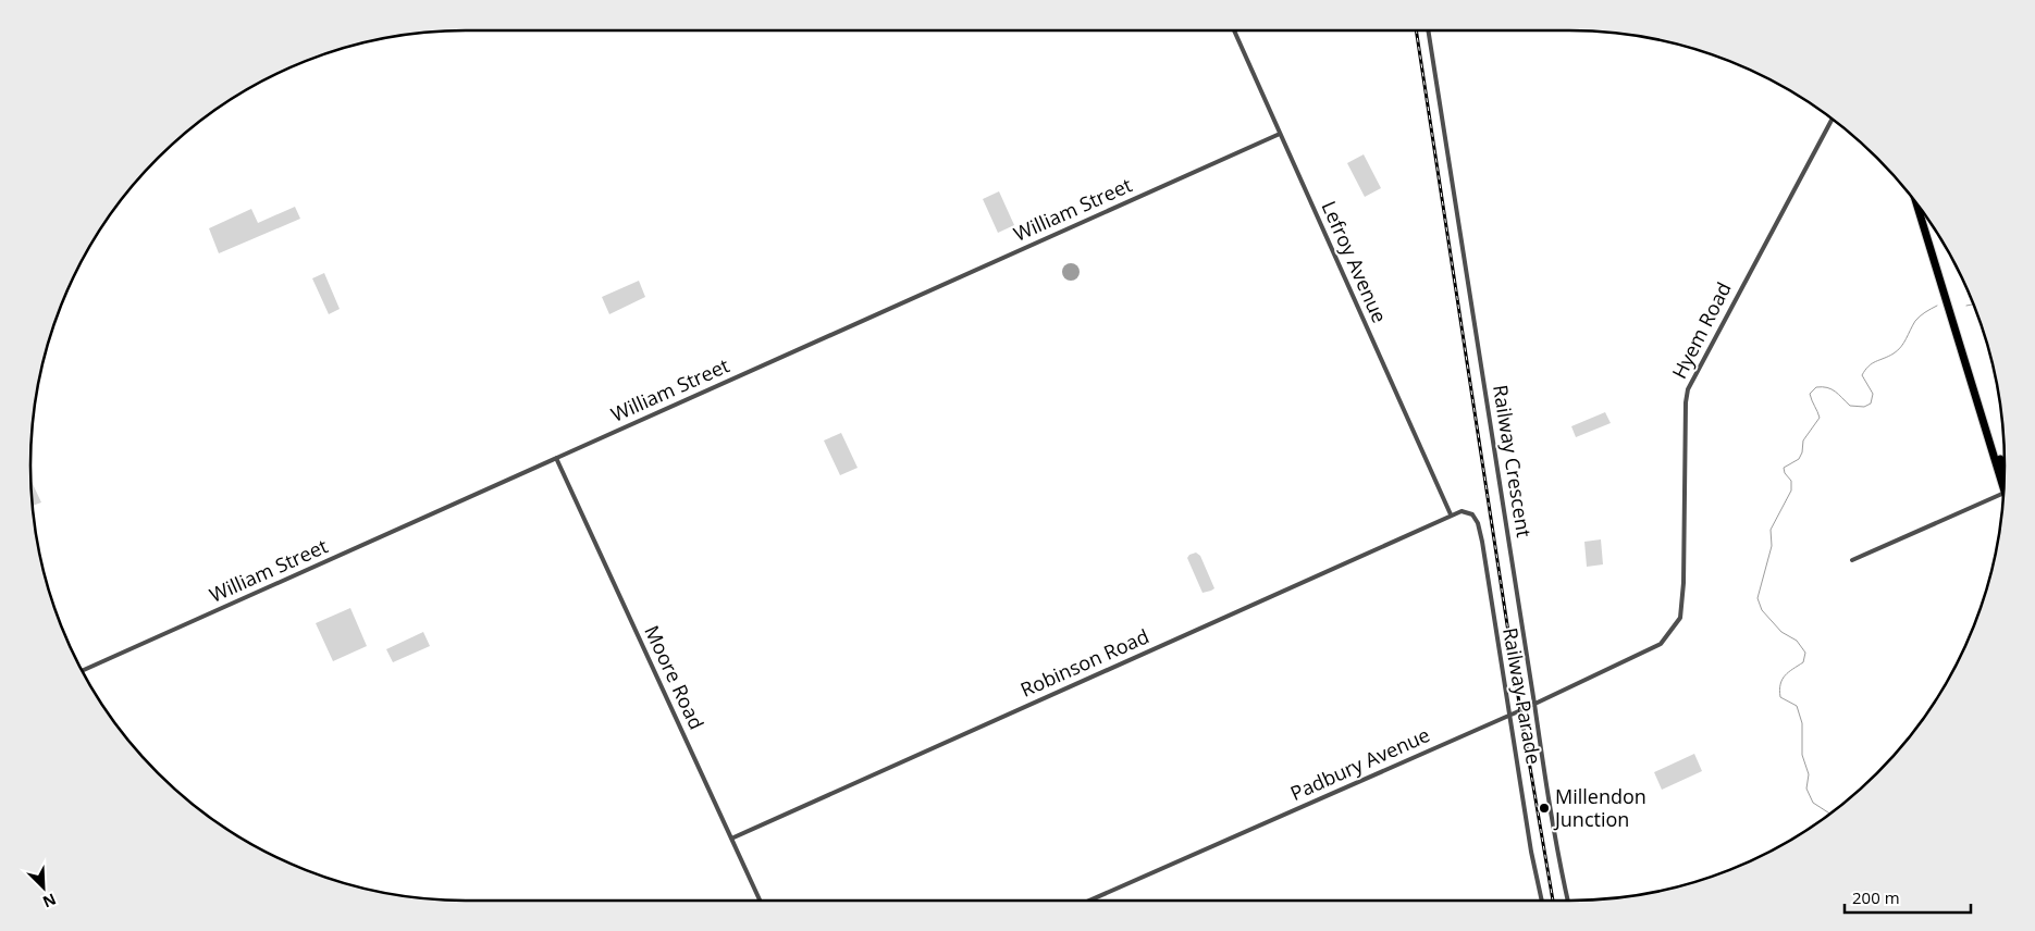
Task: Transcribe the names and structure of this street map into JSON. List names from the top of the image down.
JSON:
{
  "streets": {
    "street": [
      "William Street",
      "Lefroy Avenue",
      "Hyem Road",
      "Railway Crescent",
      "Robinson Road",
      "Moore Road",
      "Railway Parade",
      "Padbury Avenue"
    ]
  },
  "crossings": [
    ["William Street", "Lefroy Avenue"],
    ["William Street", "Moore Road"],
    ["Lefroy Avenue", "Robinson Road"],
    ["Lefroy Avenue", "Railway Parade"],
    ["Hyem Road", "Padbury Avenue"],
    ["Railway Crescent", "Padbury Avenue"],
    ["Robinson Road", "Moore Road"],
    ["Robinson Road", "Railway Parade"],
    ["Railway Parade", "Padbury Avenue"]
  ],
  "places": ["Millendon Junction"],
  "scale_bar": "200 m",
  "north": "bottom right"
}
